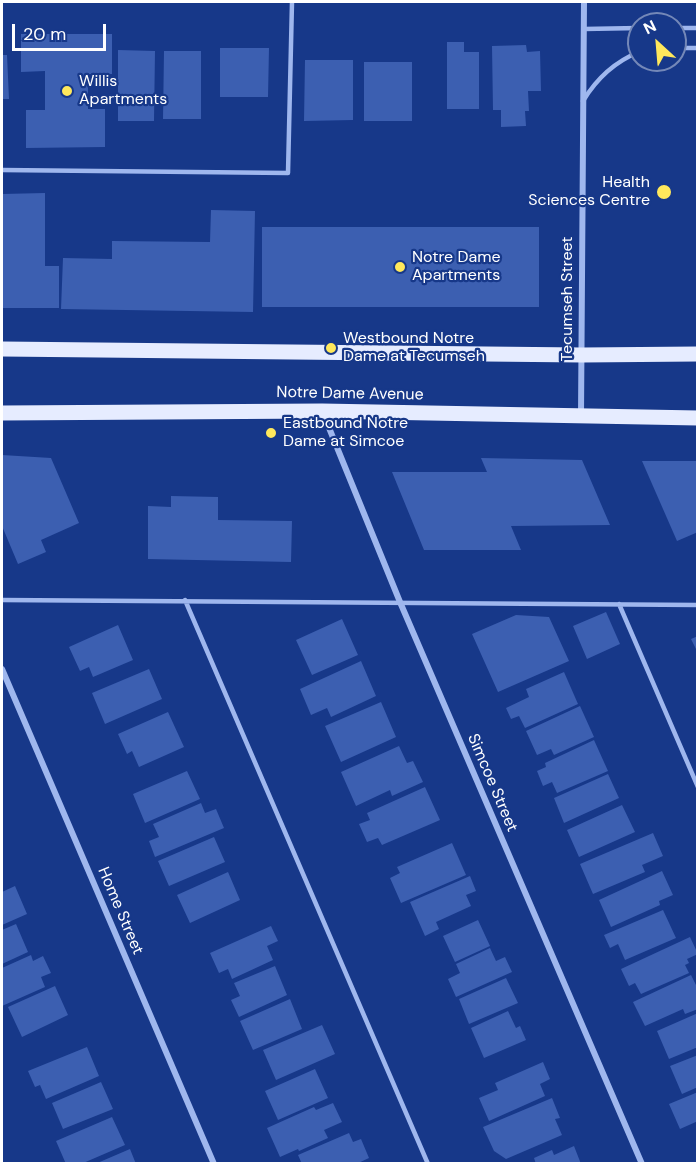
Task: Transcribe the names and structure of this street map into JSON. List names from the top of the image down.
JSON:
{
  "streets": {
    "main road": ["Notre Dame Avenue"],
    "street": ["Tecumseh Street", "Simcoe Street", "Home Street"]
  },
  "crossings": [
    ["Tecumseh Street", "Notre Dame Avenue"],
    ["Notre Dame Avenue", "Simcoe Street"]
  ],
  "places": [
    "Willis Apartments",
    "Health Sciences Centre",
    "Notre Dame Apartments",
    "Westbound Notre Dame at Tecumseh",
    "Eastbound Notre Dame at Simcoe"
  ],
  "scale_bar": "20 m",
  "north": "top left"
}
